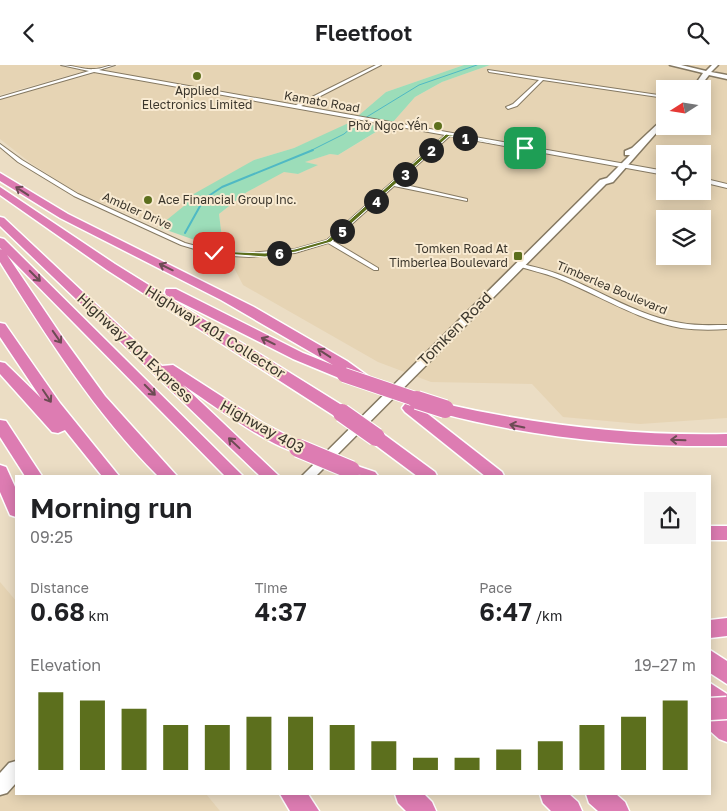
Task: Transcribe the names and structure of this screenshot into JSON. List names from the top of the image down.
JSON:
{
  "streets": {
    "highway": ["Highway 401 Collector", "Highway 401 Express", "Highway 403"],
    "main road": ["Tomken Road"],
    "street": ["Kamato Road", "Ambler Drive", "Timberlea Boulevard"]
  },
  "crossings": [
    ["Kamato Road", "Ambler Drive"],
    ["Kamato Road", "Tomken Road"],
    ["Timberlea Boulevard", "Tomken Road"],
    ["Highway 401 Express", "Highway 403"]
  ],
  "places": {
    "other": ["Applied Electronics Limited", "Phở Ngọc Yến", "Ace Financial Group Inc."],
    "transit": ["Tomken Road At Timberlea Boulevard"]
  },
  "north": "left",
  "page": {
    "header": "Fleetfoot",
    "pins": [
      "1",
      "2",
      "3",
      "4",
      "5",
      "6"
    ],
    "heading": ["Morning run", "09:25"],
    "stats": [
      ["Distance", "0.68 km"],
      ["Time", "4:37"],
      ["Pace", "6:47 /km"]
    ],
    "chart": ["Elevation", "19–27 m"]
  }
}
